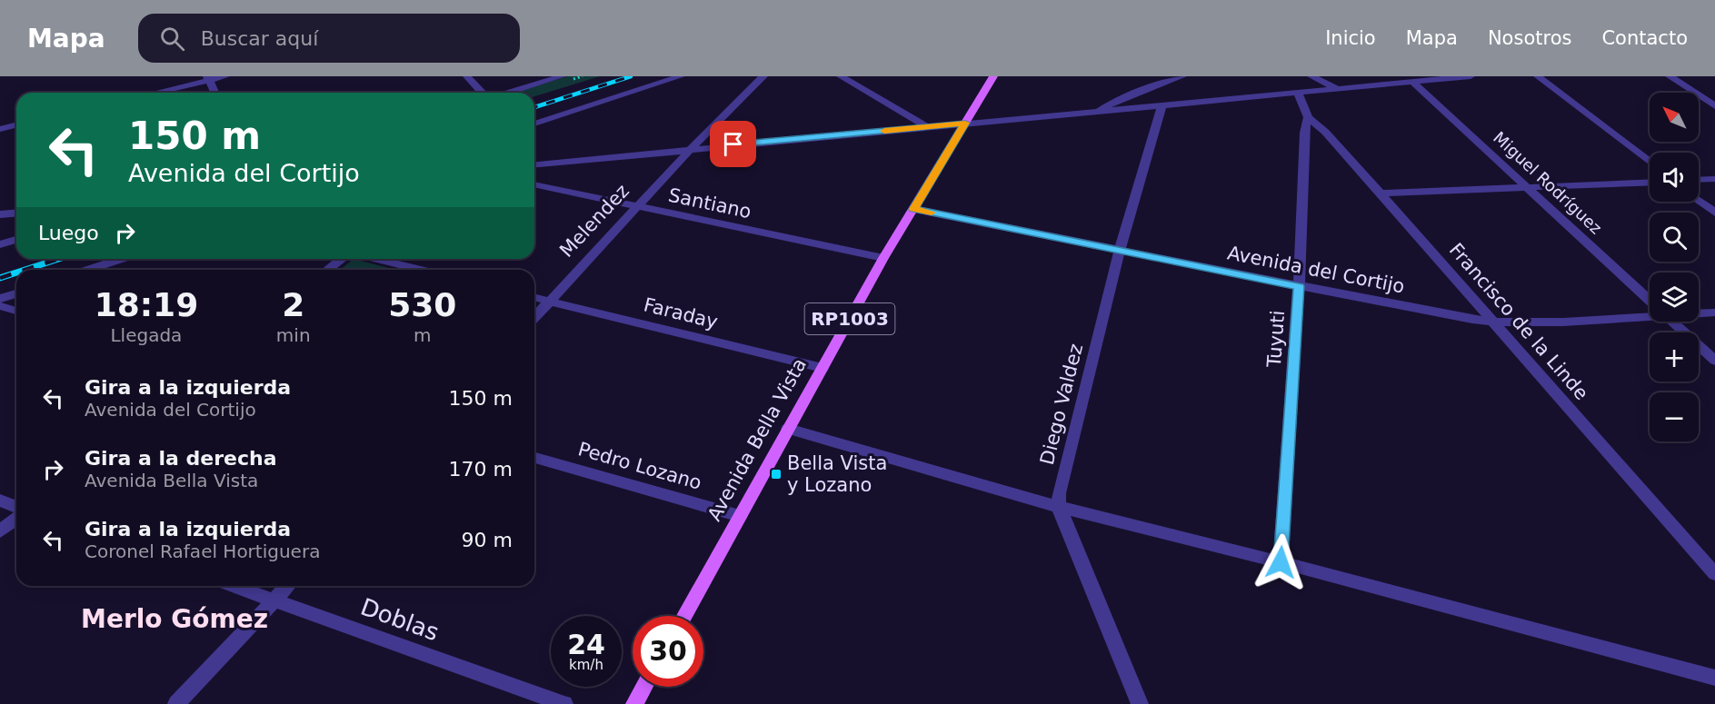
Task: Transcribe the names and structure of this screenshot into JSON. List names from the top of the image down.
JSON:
{
  "streets": {
    "main road": ["RP1003", "Avenida Bella Vista"],
    "street": [
      "Miguel Rodríguez",
      "Santiano",
      "Melendez",
      "Avenida del Cortijo",
      "Faraday",
      "Francisco de la Linde",
      "Tuyuti",
      "Diego Valdez",
      "Pedro Lozano",
      "Doblas"
    ]
  },
  "crossings": [
    ["Santiano", "Melendez"],
    ["Santiano", "Avenida Bella Vista"],
    ["Melendez", "Faraday"],
    ["Avenida del Cortijo", "Francisco de la Linde"],
    ["Avenida del Cortijo", "Tuyuti"],
    ["Avenida del Cortijo", "Diego Valdez"],
    ["Avenida del Cortijo", "Avenida Bella Vista"],
    ["Faraday", "Avenida Bella Vista"],
    ["Francisco de la Linde", "Tuyuti"],
    ["Avenida Bella Vista", "Pedro Lozano"]
  ],
  "districts": ["Merlo Gómez"],
  "places": {
    "transit": ["Bella Vista y Lozano"]
  },
  "north": "top left",
  "page": {
    "header": "Mapa",
    "search": "Buscar aquí",
    "nav": [
      "Inicio",
      "Mapa",
      "Nosotros",
      "Contacto"
    ],
    "map_buttons": ["+", "−"],
    "turn": ["150 m", "Avenida del Cortijo"],
    "then": "Luego",
    "eta": [
      "18:19",
      "Llegada",
      "2",
      "min",
      "530",
      "m"
    ],
    "list": [
      {
        "name": "Gira a la izquierda",
        "note": "Avenida del Cortijo",
        "value": "150 m"
      },
      {
        "name": "Gira a la derecha",
        "note": "Avenida Bella Vista",
        "value": "170 m"
      },
      {
        "name": "Gira a la izquierda",
        "note": "Coronel Rafael Hortiguera",
        "value": "90 m"
      }
    ],
    "speed": "24 km/h",
    "limit": "30"
  }
}
